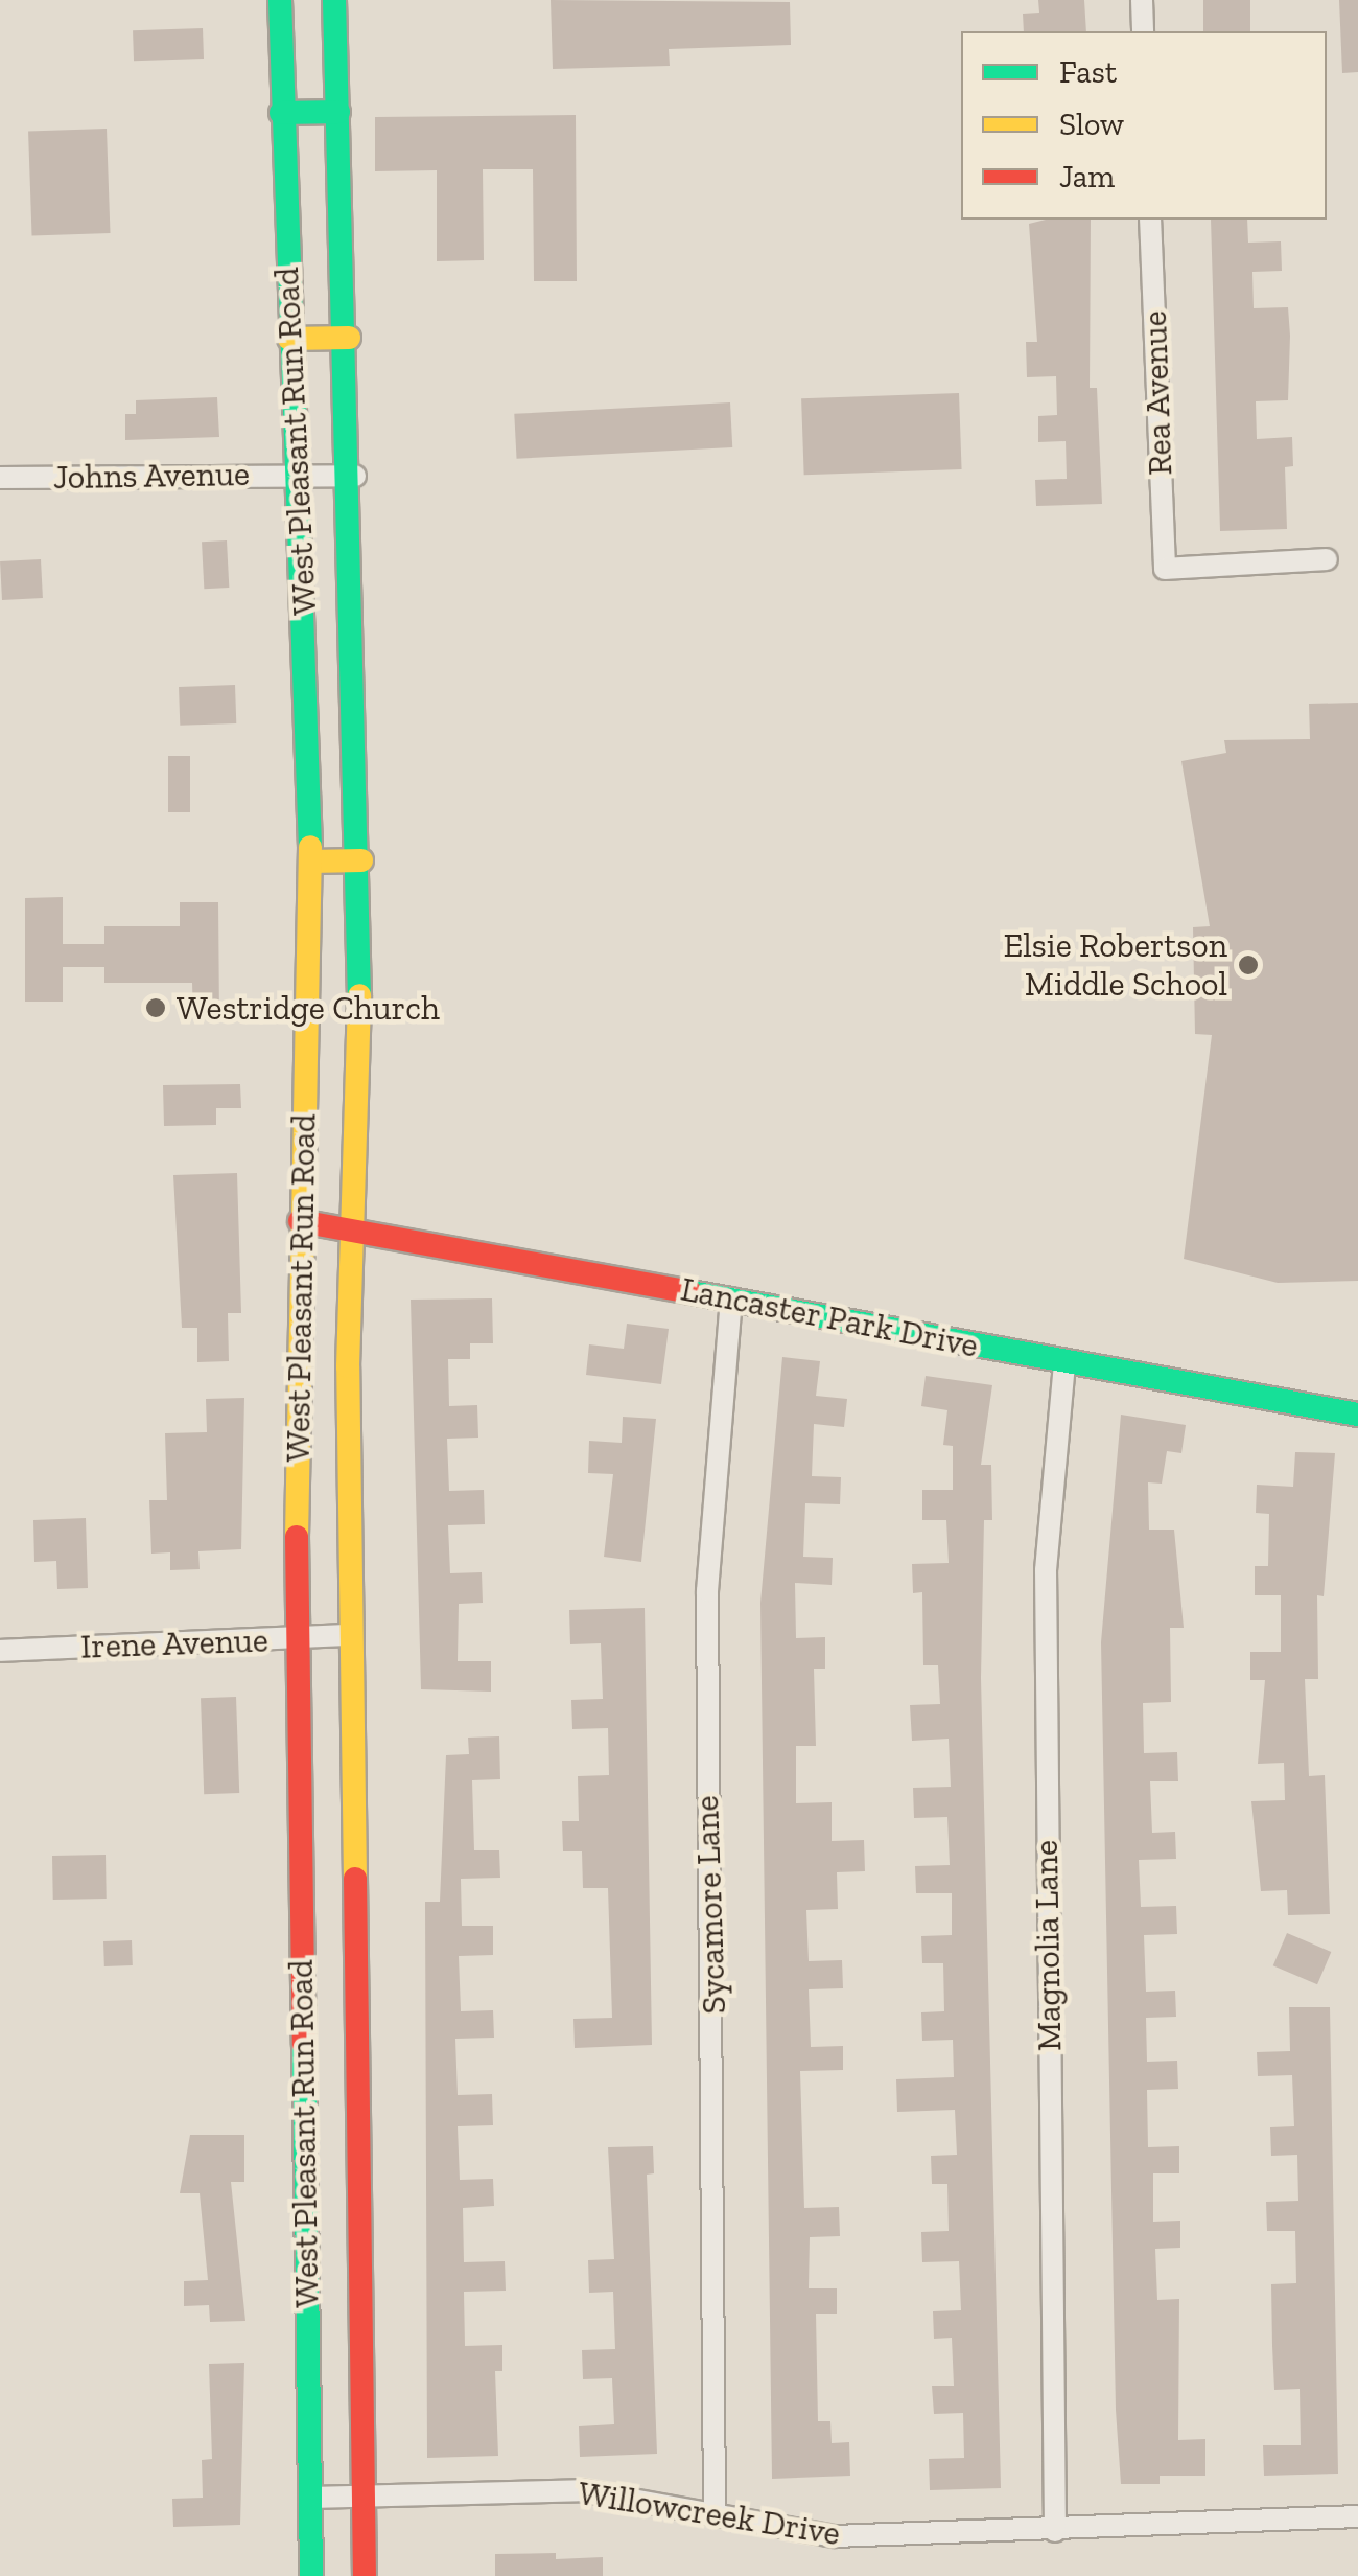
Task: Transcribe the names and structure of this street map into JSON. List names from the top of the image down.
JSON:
{
  "streets": {
    "main road": ["West Pleasant Run Road", "Lancaster Park Drive"],
    "street": [
      "Rea Avenue",
      "Johns Avenue",
      "Irene Avenue",
      "Sycamore Lane",
      "Magnolia Lane",
      "Willowcreek Drive"
    ]
  },
  "crossings": [
    ["West Pleasant Run Road", "Johns Avenue"],
    ["West Pleasant Run Road", "Lancaster Park Drive"],
    ["West Pleasant Run Road", "Irene Avenue"],
    ["West Pleasant Run Road", "Willowcreek Drive"],
    ["Lancaster Park Drive", "Sycamore Lane"],
    ["Lancaster Park Drive", "Magnolia Lane"],
    ["Sycamore Lane", "Willowcreek Drive"],
    ["Magnolia Lane", "Willowcreek Drive"]
  ],
  "places": ["Elsie Robertson Middle School", "Westridge Church"],
  "legend": ["Fast", "Slow", "Jam"]
}
